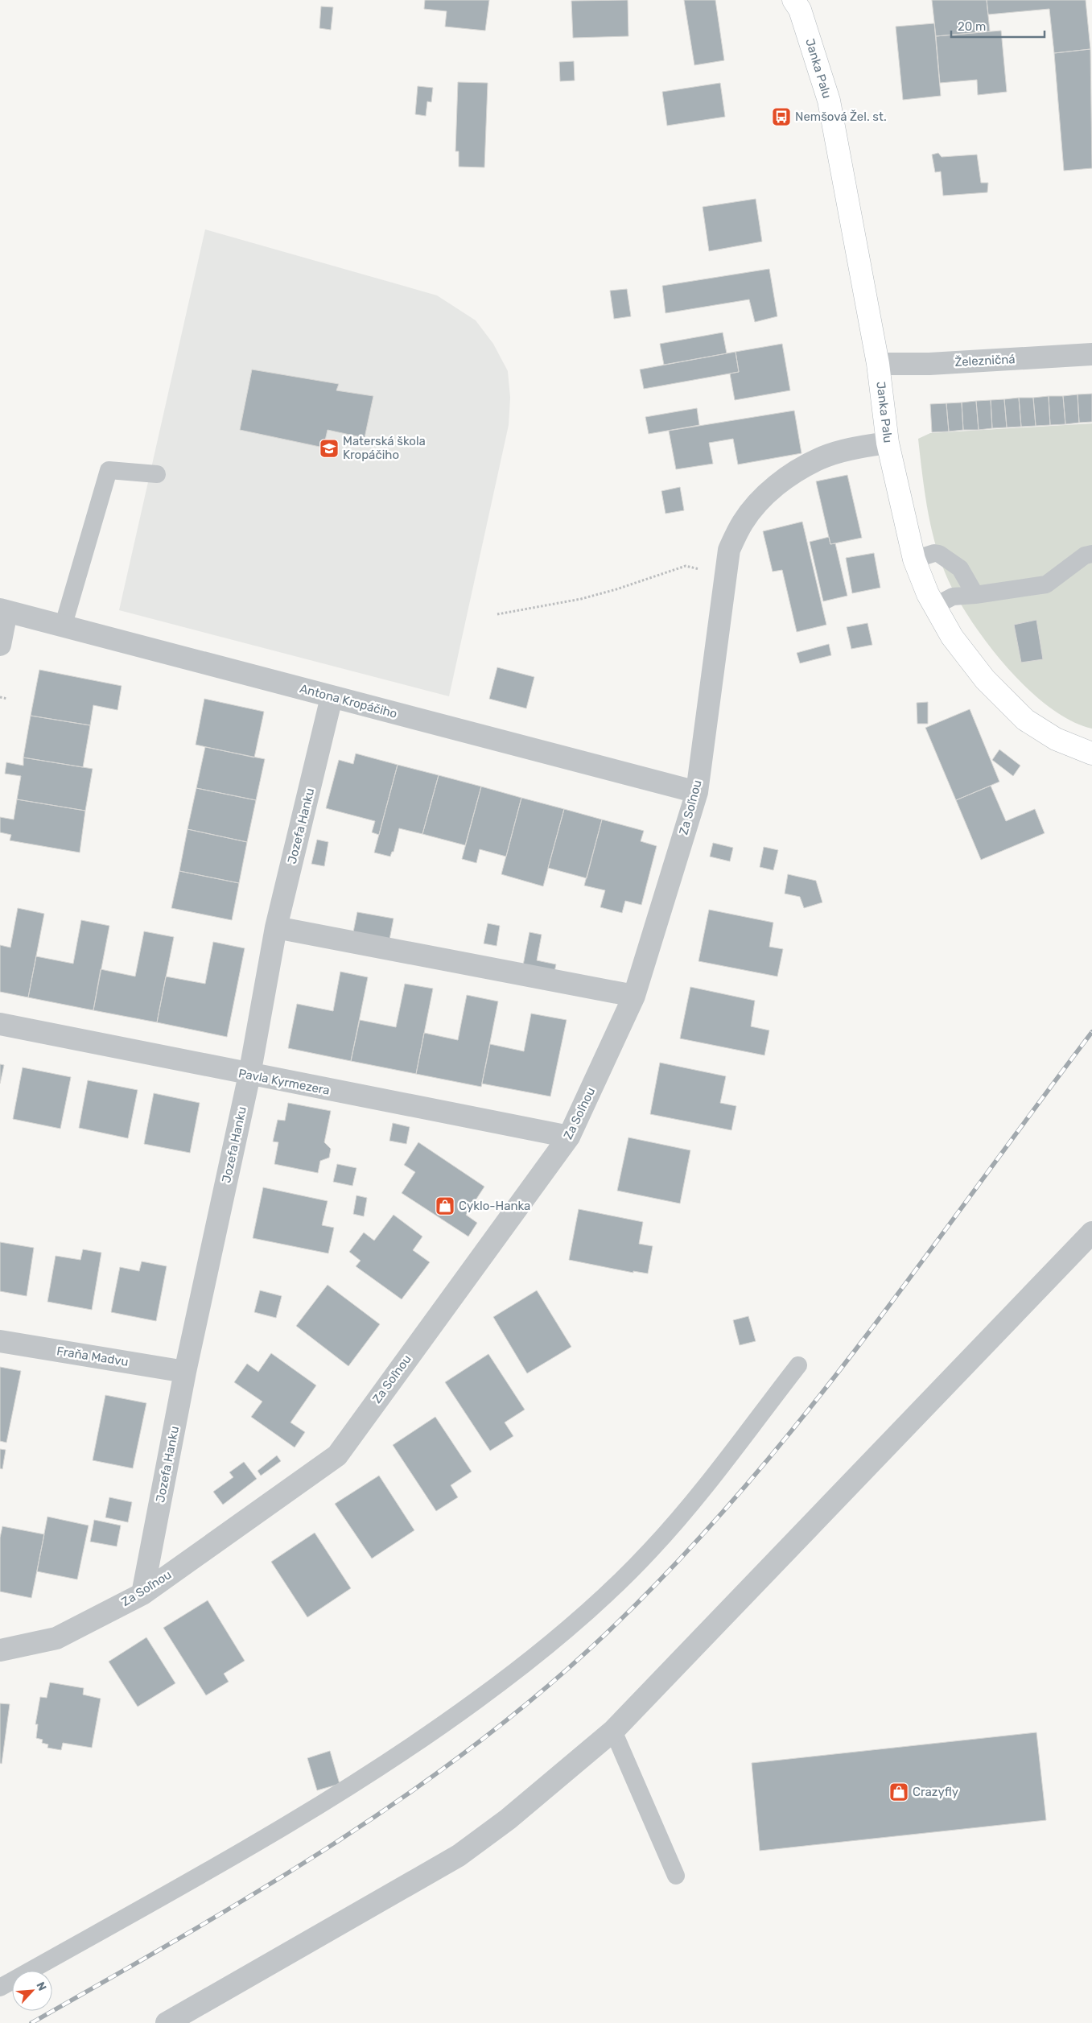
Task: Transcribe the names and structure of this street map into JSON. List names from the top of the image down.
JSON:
{
  "streets": {
    "main road": ["Janka Palu"],
    "street": [
      "Železničná",
      "Antona Kropáčiho",
      "Za Soľnou",
      "Jozefa Hanku",
      "Pavla Kyrmezera",
      "Fraňa Madvu"
    ]
  },
  "crossings": [
    ["Janka Palu", "Železničná"],
    ["Janka Palu", "Za Soľnou"],
    ["Antona Kropáčiho", "Za Soľnou"],
    ["Antona Kropáčiho", "Jozefa Hanku"],
    ["Za Soľnou", "Jozefa Hanku"],
    ["Za Soľnou", "Pavla Kyrmezera"],
    ["Jozefa Hanku", "Pavla Kyrmezera"],
    ["Jozefa Hanku", "Fraňa Madvu"]
  ],
  "places": {
    "bus stop": ["Nemšová Žel. st."],
    "school or university": ["Materská škola Kropáčiho"],
    "shop": ["Cyklo-Hanka", "Crazyfly"]
  },
  "scale_bar": "20 m",
  "north": "top right"
}
